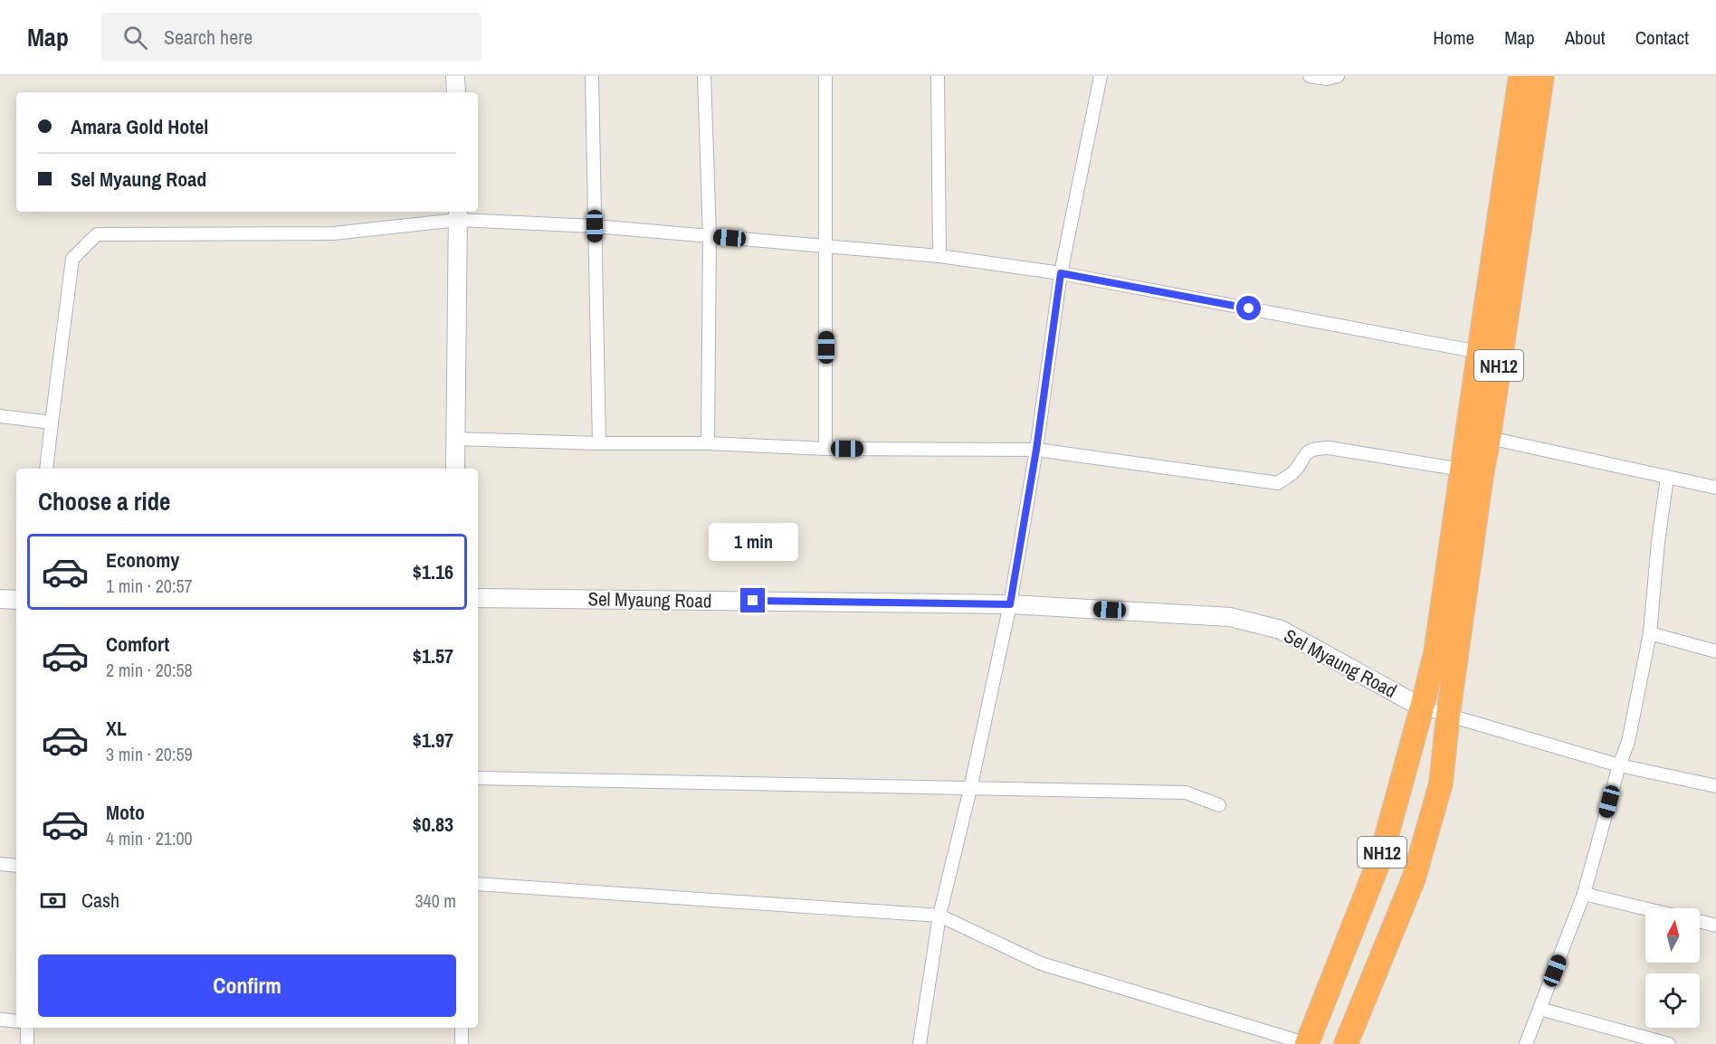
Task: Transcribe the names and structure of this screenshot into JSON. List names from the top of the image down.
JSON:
{
  "streets": {
    "highway": ["NH12"],
    "main road": ["Sel Myaung Road"]
  },
  "crossings": [
    ["NH12", "Sel Myaung Road"]
  ],
  "north": "top",
  "page": {
    "header": "Map",
    "search": "Search here",
    "nav": [
      "Home",
      "Map",
      "About",
      "Contact"
    ],
    "banner": ["Amara Gold Hotel", "Sel Myaung Road"],
    "heading": "Choose a ride",
    "bubble": "1 min",
    "list": [
      {
        "name": "Economy",
        "note": "1 min · 20:57",
        "value": "$1.16"
      },
      {
        "name": "Comfort",
        "note": "2 min · 20:58",
        "value": "$1.57"
      },
      {
        "name": "XL",
        "note": "3 min · 20:59",
        "value": "$1.97"
      },
      {
        "name": "Moto",
        "note": "4 min · 21:00",
        "value": "$0.83"
      }
    ],
    "pay": ["Cash", "340 m"],
    "buttons": "Confirm"
  }
}
